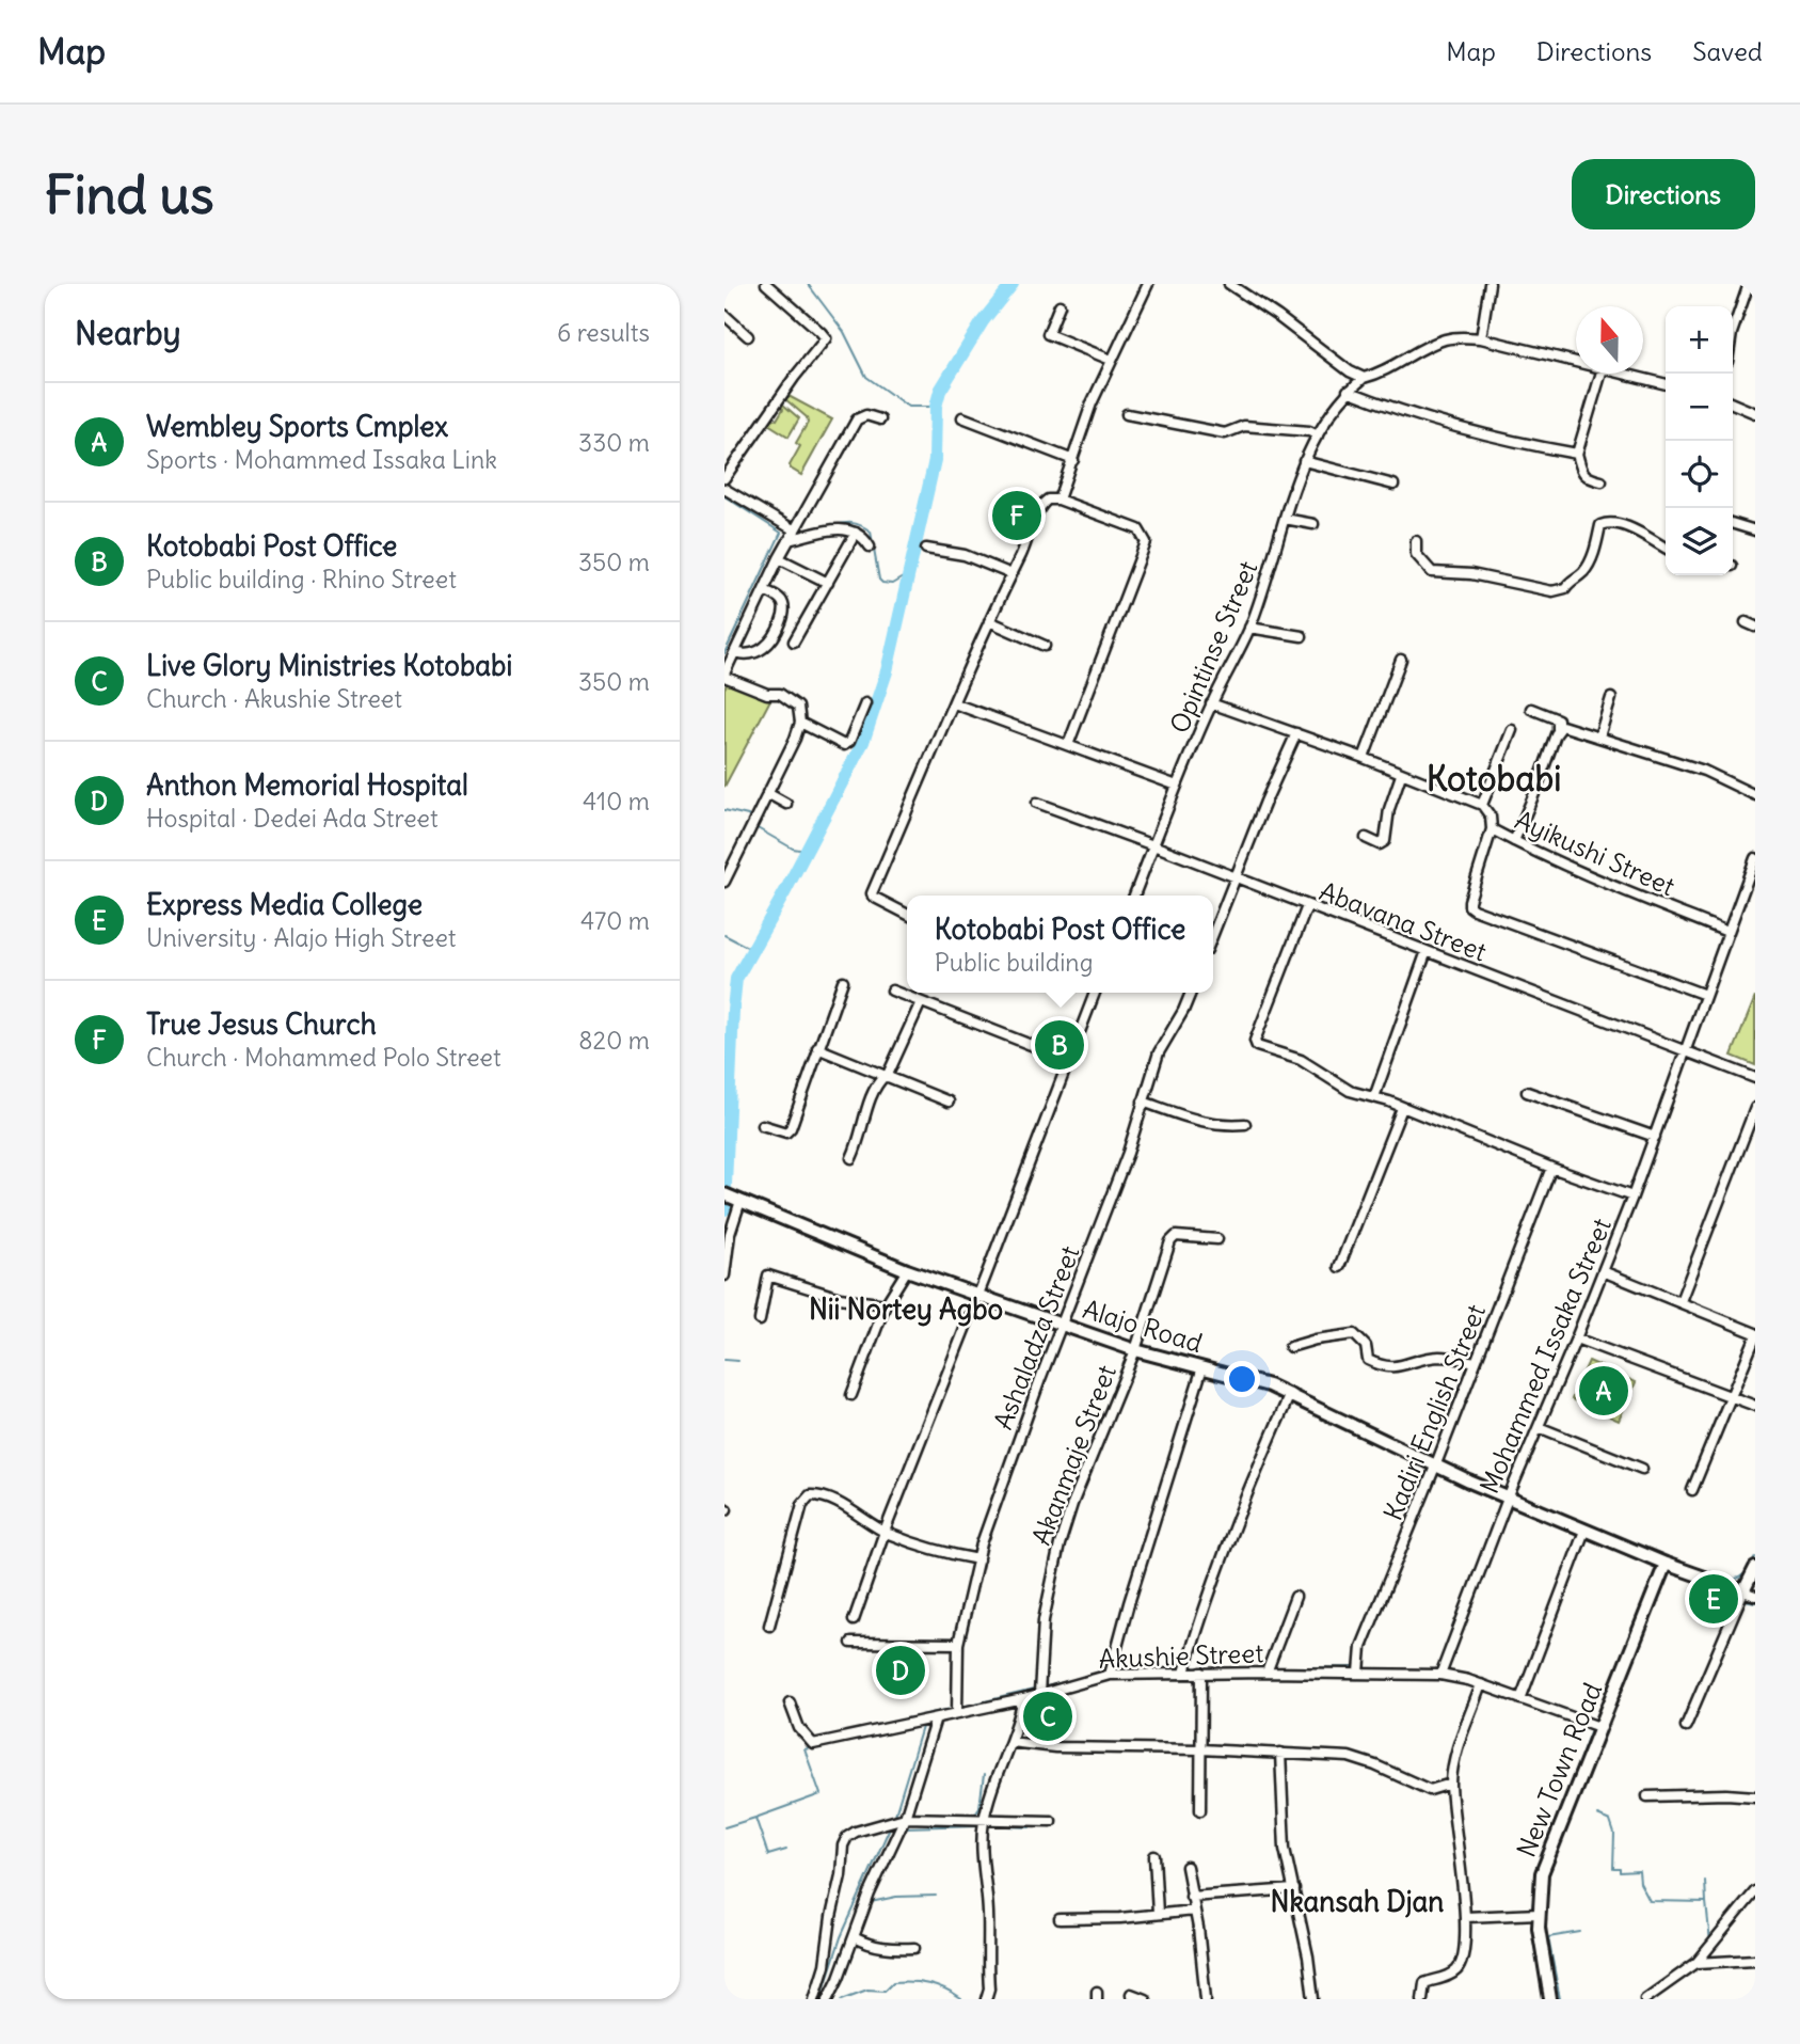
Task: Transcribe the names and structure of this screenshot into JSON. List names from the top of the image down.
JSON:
{
  "streets": {
    "street": [
      "Opintinse Street",
      "Ayikushi Street",
      "Abavana Street",
      "Alajo Road",
      "Ashaladza Street",
      "Mohammed Issaka Street",
      "Kadiri English Street",
      "Akanmaje Street",
      "Akushie Street",
      "New Town Road"
    ]
  },
  "crossings": [
    ["Opintinse Street", "Ayikushi Street"],
    ["Opintinse Street", "Abavana Street"],
    ["Ayikushi Street", "Mohammed Issaka Street"],
    ["Abavana Street", "Mohammed Issaka Street"],
    ["Alajo Road", "Ashaladza Street"],
    ["Alajo Road", "Mohammed Issaka Street"],
    ["Alajo Road", "Kadiri English Street"],
    ["Alajo Road", "Akanmaje Street"],
    ["Alajo Road", "New Town Road"],
    ["Ashaladza Street", "Akushie Street"],
    ["Mohammed Issaka Street", "Akushie Street"],
    ["Kadiri English Street", "Akushie Street"],
    ["Akanmaje Street", "Akushie Street"],
    ["Akushie Street", "New Town Road"]
  ],
  "districts": ["Kotobabi", "Nii Nortey Agbo", "Nkansah Djan"],
  "north": "top",
  "page": {
    "header": "Map",
    "nav": ["Map", "Directions", "Saved"],
    "buttons": "Directions",
    "title": "Find us",
    "heading": ["Nearby", "6 results"],
    "map_buttons": ["+", "−"],
    "list": [
      {
        "mark": "A",
        "name": "Wembley Sports Cmplex",
        "note": "Sports · Mohammed Issaka Link",
        "value": "330 m"
      },
      {
        "mark": "B",
        "name": "Kotobabi Post Office",
        "note": "Public building · Rhino Street",
        "value": "350 m"
      },
      {
        "mark": "C",
        "name": "Live Glory Ministries Kotobabi",
        "note": "Church · Akushie Street",
        "value": "350 m"
      },
      {
        "mark": "D",
        "name": "Anthon Memorial Hospital",
        "note": "Hospital · Dedei Ada Street",
        "value": "410 m"
      },
      {
        "mark": "E",
        "name": "Express Media College",
        "note": "University · Alajo High Street",
        "value": "470 m"
      },
      {
        "mark": "F",
        "name": "True Jesus Church",
        "note": "Church · Mohammed Polo Street",
        "value": "820 m"
      }
    ],
    "pins": [
      "F",
      "B",
      "A",
      "E",
      "D",
      "C"
    ],
    "popup": ["Kotobabi Post Office", "Public building"]
  }
}
